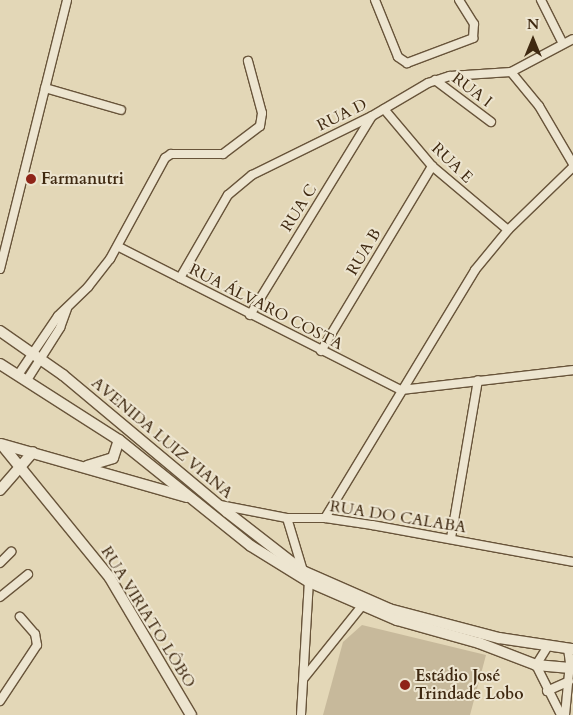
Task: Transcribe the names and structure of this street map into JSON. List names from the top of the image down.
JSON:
{
  "streets": {
    "main road": ["AVENIDA LUIZ VIANA", "RUA VIRIATO LÔBO"],
    "street": [
      "RUA I",
      "RUA D",
      "RUA E",
      "RUA C",
      "RUA B",
      "RUA ÁLVARO COSTA",
      "RUA DO CALABA"
    ]
  },
  "crossings": [
    ["RUA I", "RUA D"],
    ["RUA D", "RUA E"],
    ["RUA D", "RUA C"],
    ["RUA D", "RUA ÁLVARO COSTA"],
    ["RUA E", "RUA B"],
    ["RUA C", "RUA ÁLVARO COSTA"],
    ["RUA B", "RUA ÁLVARO COSTA"],
    ["AVENIDA LUIZ VIANA", "RUA DO CALABA"]
  ],
  "places": ["Farmanutri", "Estádio José Trindade Lobo"],
  "north": "top"
}
